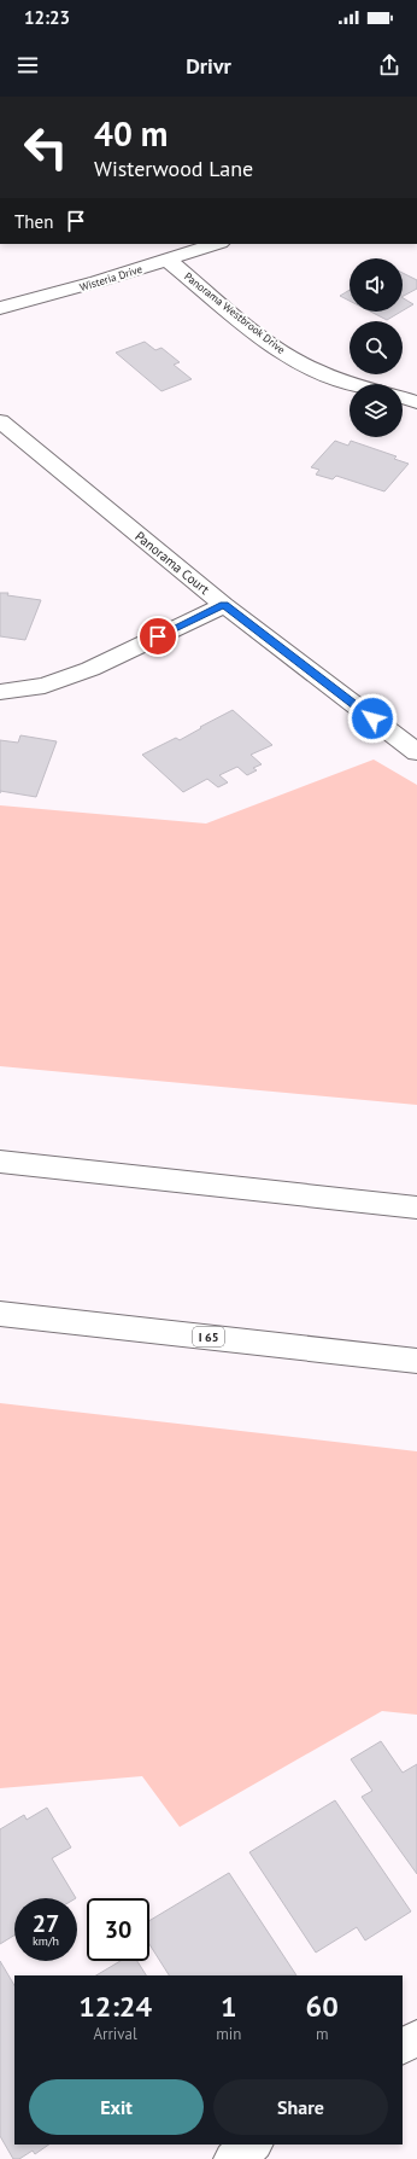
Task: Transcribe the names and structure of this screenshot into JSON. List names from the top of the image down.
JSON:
{
  "streets": {
    "main road": [
      "Wisteria Drive",
      "Panorama Westbrook Drive",
      "Panorama Court",
      "I 65"
    ]
  },
  "crossings": [
    ["Wisteria Drive", "Panorama Westbrook Drive"]
  ],
  "page": {
    "status": "12:23",
    "header": "Drivr",
    "turn": ["40 m", "Wisterwood Lane"],
    "then": "Then",
    "speed": "27 km/h",
    "limit": "30",
    "eta": [
      "12:24",
      "Arrival",
      "1",
      "min",
      "60",
      "m"
    ],
    "buttons": ["Exit", "Share"]
  }
}
